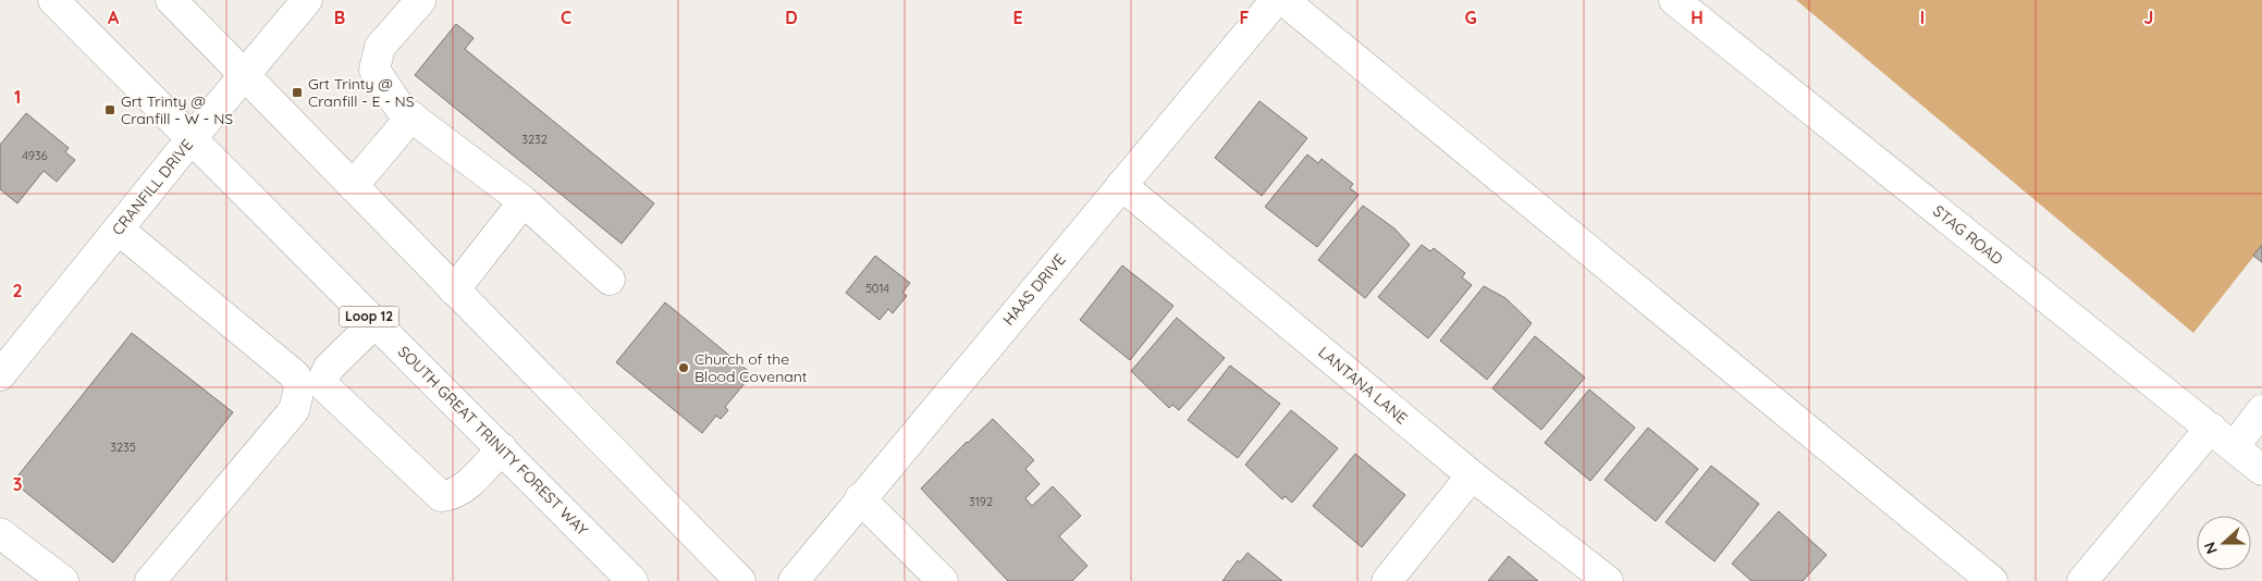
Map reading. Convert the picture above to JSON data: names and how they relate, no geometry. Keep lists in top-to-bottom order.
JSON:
{
  "streets": {
    "street": [
      "CRANFILL DRIVE",
      "STAG ROAD",
      "HAAS DRIVE",
      "Loop 12",
      "LANTANA LANE",
      "SOUTH GREAT TRINITY FOREST WAY"
    ]
  },
  "crossings": [
    ["CRANFILL DRIVE", "SOUTH GREAT TRINITY FOREST WAY"],
    ["HAAS DRIVE", "LANTANA LANE"]
  ],
  "places": {
    "transit": ["Grt Trinty @ Cranfill - E - NS", "Grt Trinty @ Cranfill - W - NS"],
    "other": ["Church of the Blood Covenant"]
  },
  "house_numbers": [
    "3232",
    "4936",
    "5014",
    "3235",
    "3192"
  ],
  "north": "left",
  "grid": {
    "columns": [
      "A",
      "B",
      "C",
      "D",
      "E",
      "F",
      "G",
      "H",
      "I",
      "J"
    ],
    "rows": ["1", "2", "3"]
  }
}
